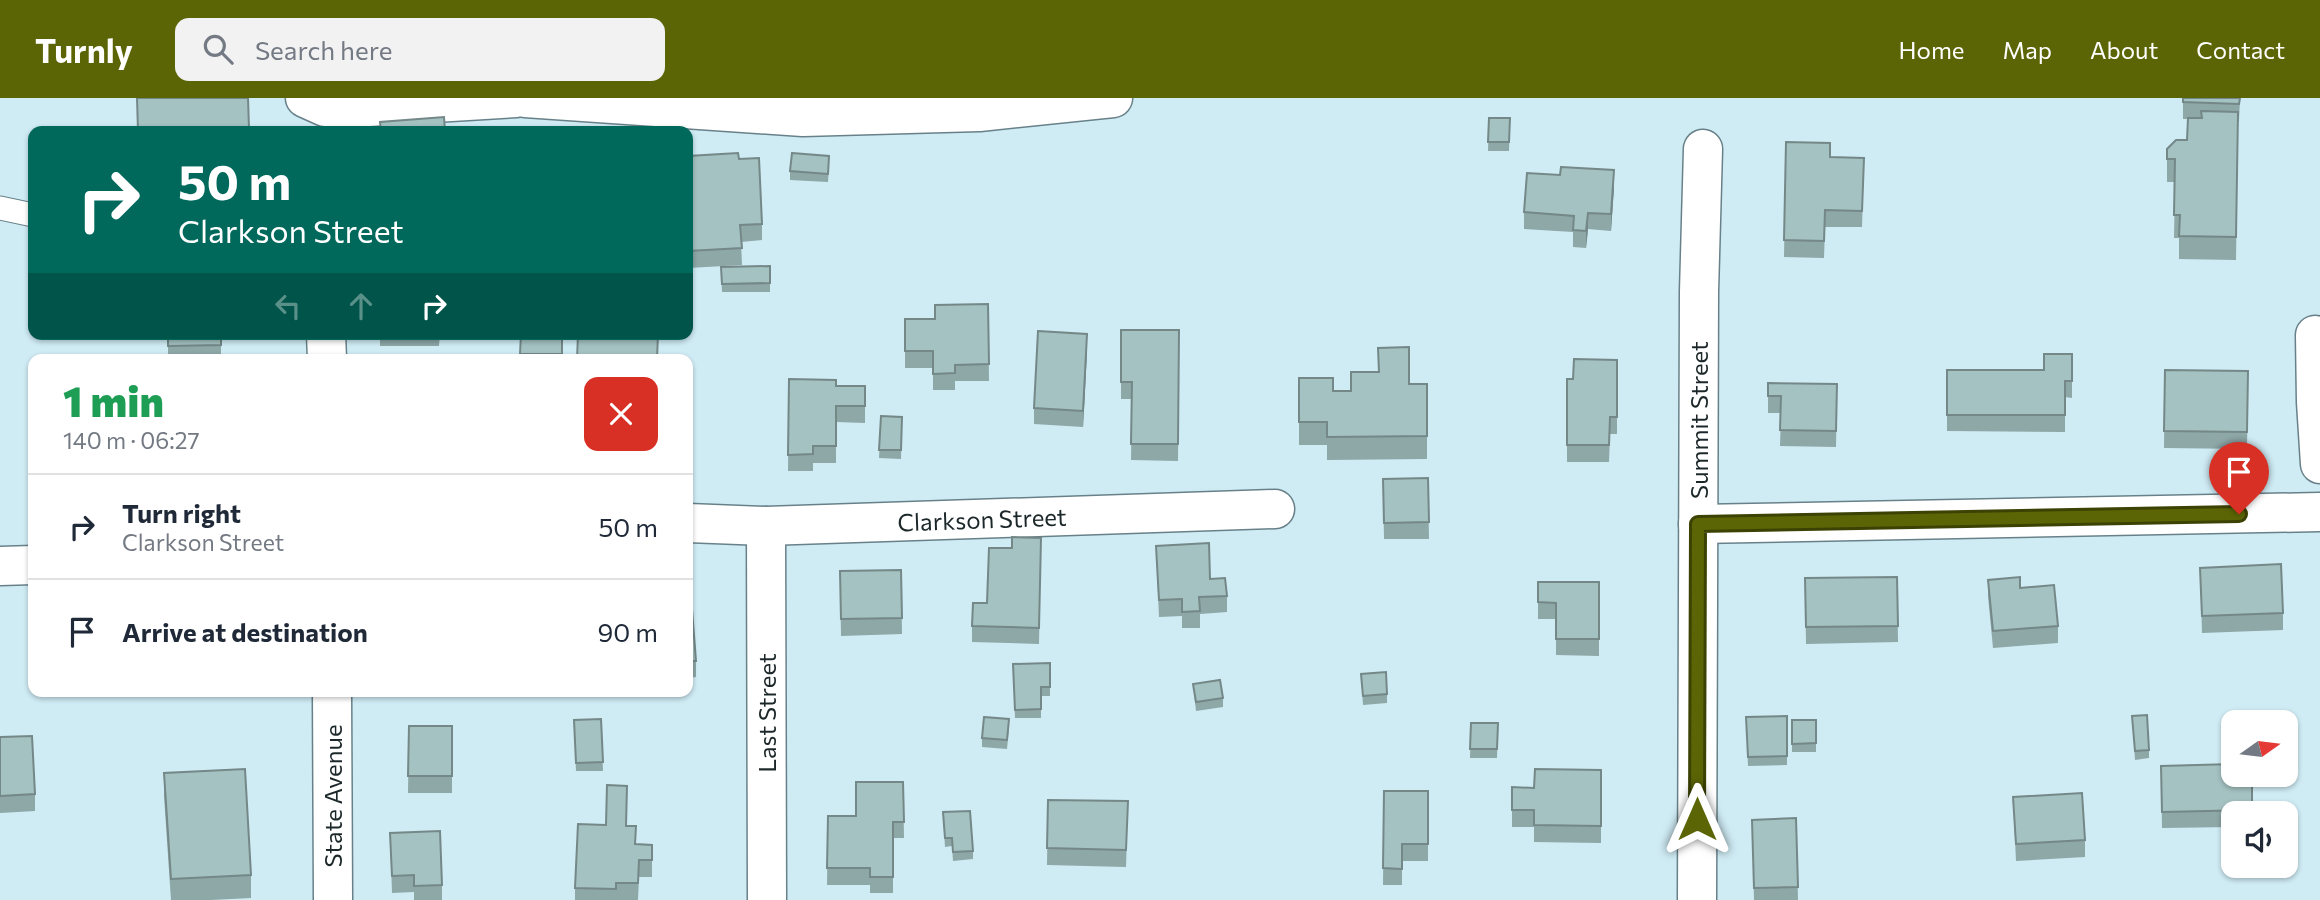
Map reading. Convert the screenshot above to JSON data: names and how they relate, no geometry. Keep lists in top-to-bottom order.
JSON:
{
  "streets": {
    "street": [
      "Summit Street",
      "Clarkson Street",
      "Last Street",
      "State Avenue"
    ]
  },
  "crossings": [
    ["Clarkson Street", "Last Street"]
  ],
  "north": "right",
  "page": {
    "header": "Turnly",
    "search": "Search here",
    "nav": [
      "Home",
      "Map",
      "About",
      "Contact"
    ],
    "turn": ["50 m", "Clarkson Street"],
    "heading": ["1 min", "140 m · 06:27"],
    "list": [
      {
        "name": "Turn right",
        "note": "Clarkson Street",
        "value": "50 m"
      },
      {
        "name": "Arrive at destination",
        "value": "90 m"
      }
    ]
  }
}
